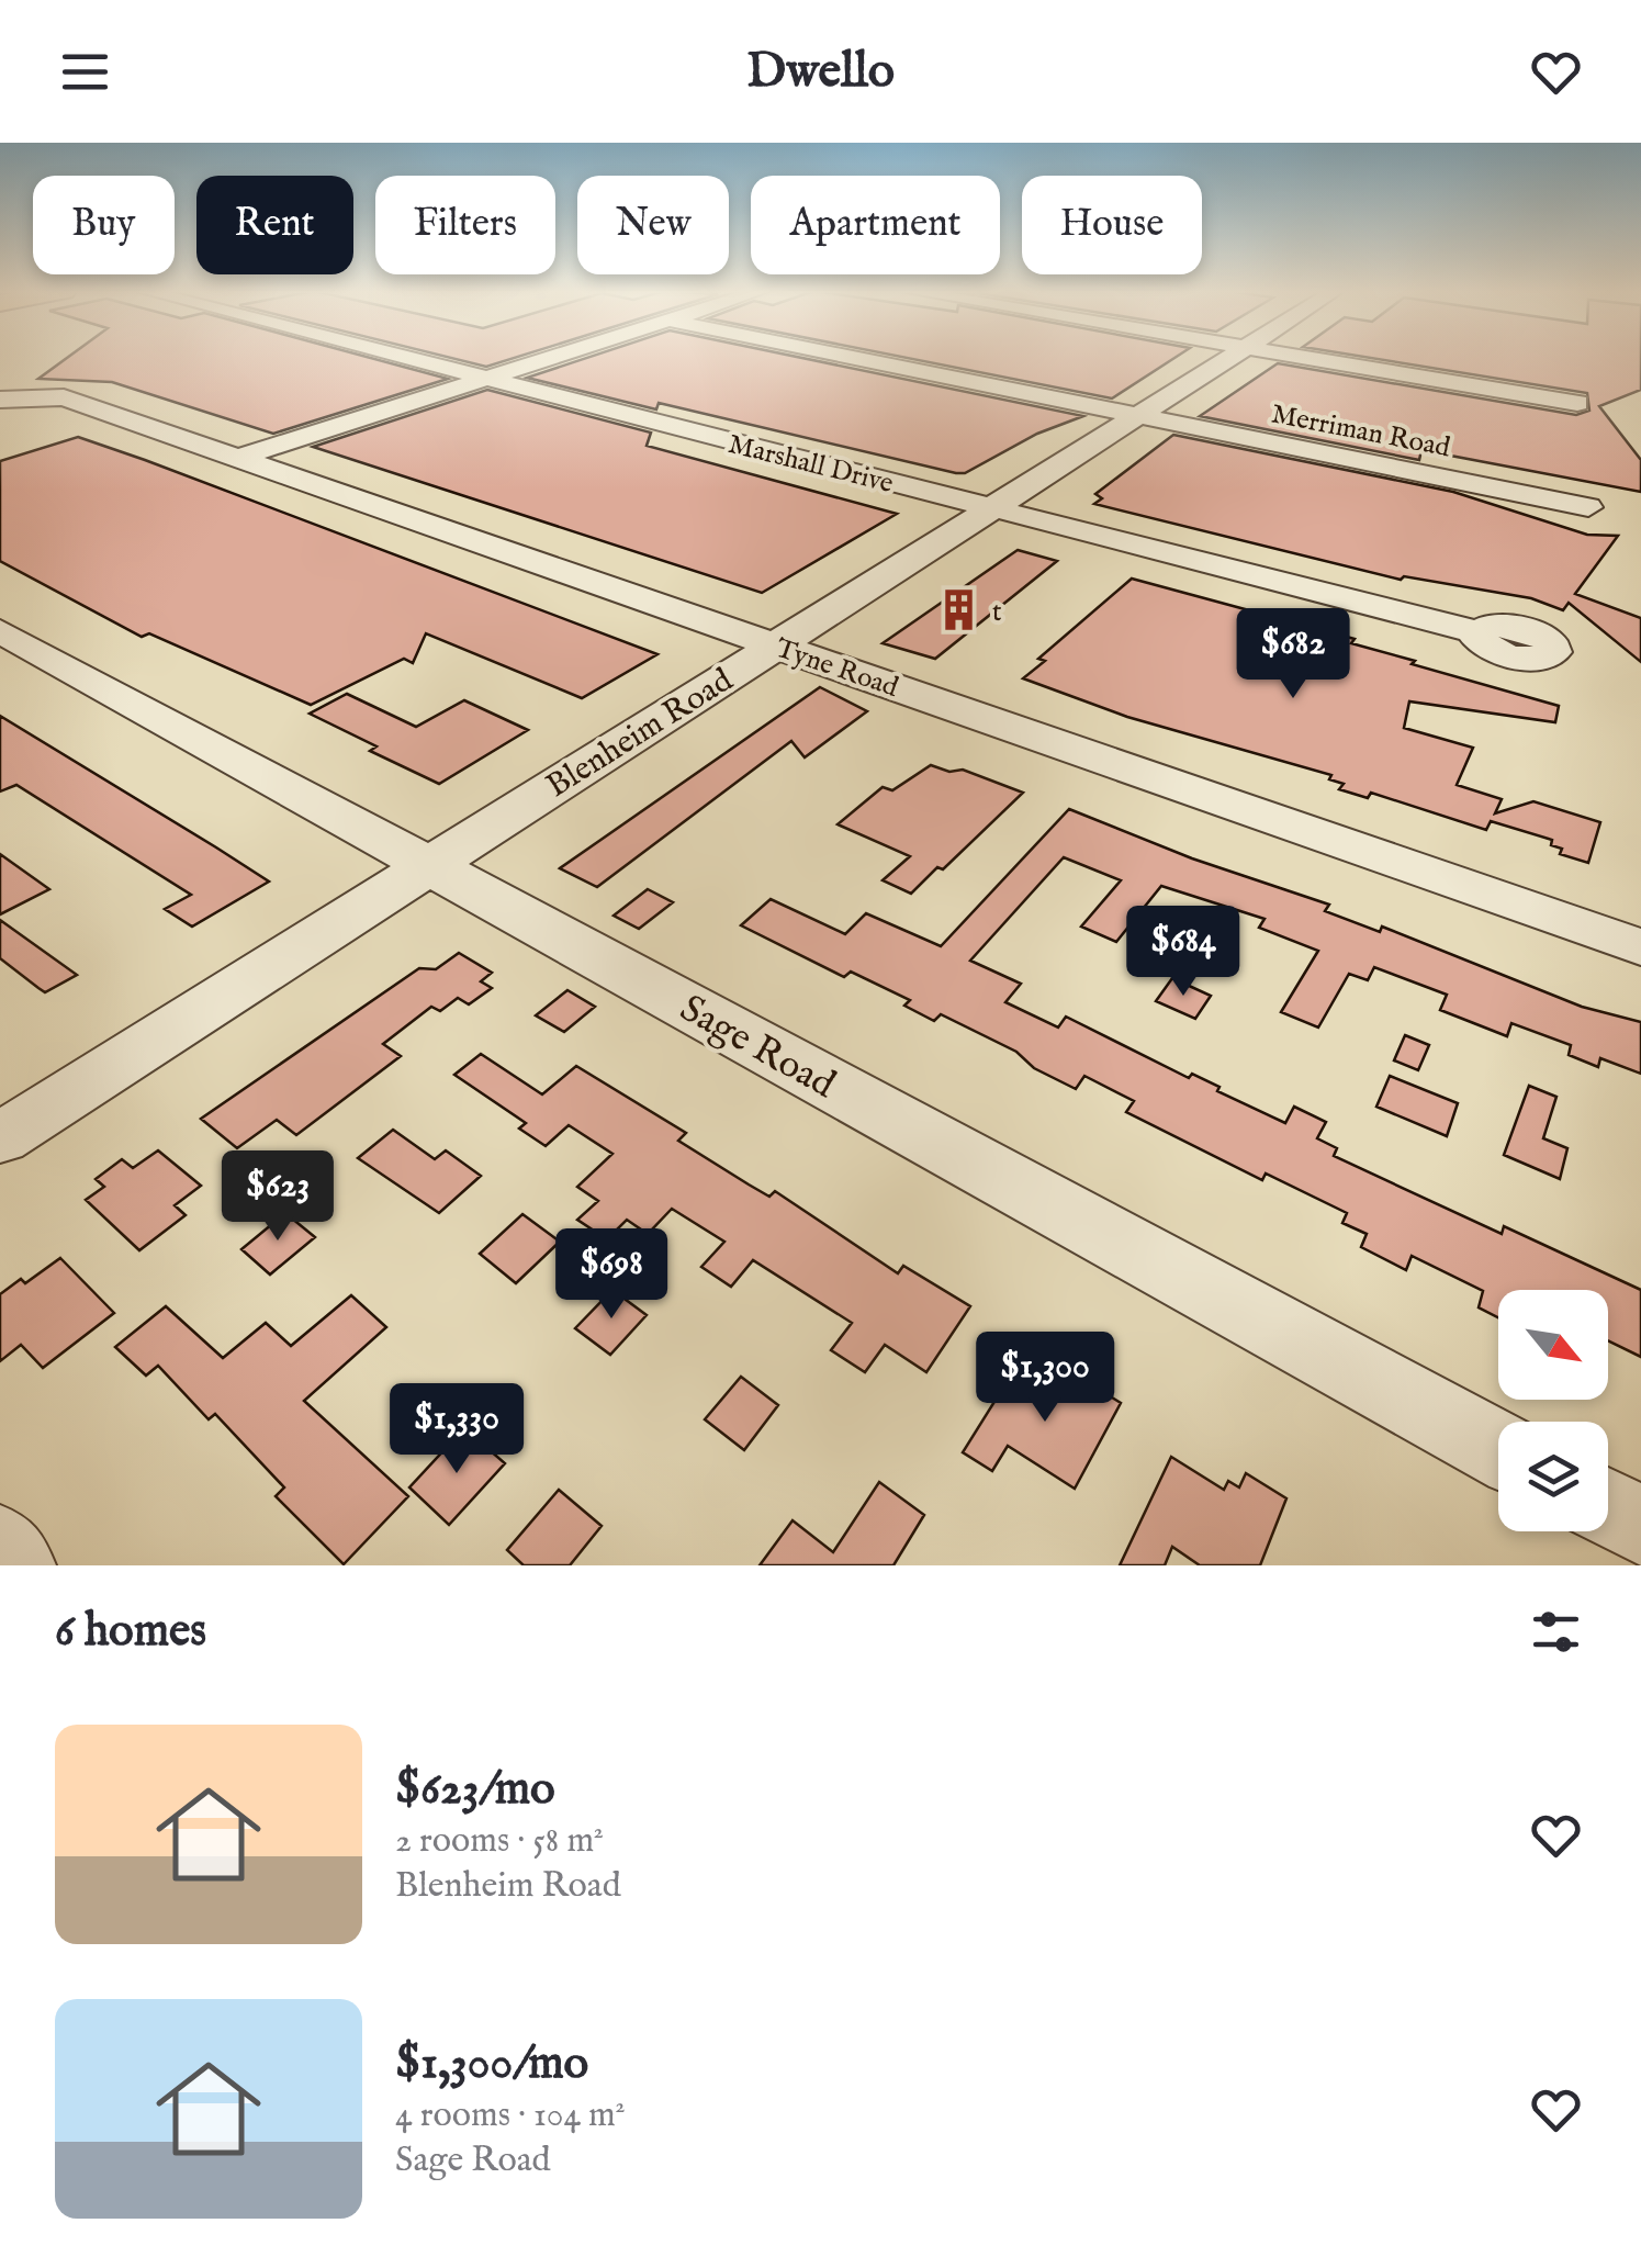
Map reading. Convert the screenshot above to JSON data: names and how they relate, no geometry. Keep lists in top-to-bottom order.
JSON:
{
  "streets": {
    "street": [
      "Merriman Road",
      "Marshall Drive",
      "Tyne Road",
      "Blenheim Road",
      "Sage Road"
    ]
  },
  "crossings": [
    ["Merriman Road", "Blenheim Road"],
    ["Marshall Drive", "Blenheim Road"],
    ["Tyne Road", "Blenheim Road"],
    ["Blenheim Road", "Sage Road"]
  ],
  "places": {
    "building": ["t"]
  },
  "north": "bottom right",
  "page": {
    "header": "Dwello",
    "chip": [
      "Buy",
      "Rent",
      "Filters",
      "New",
      "Apartment",
      "House"
    ],
    "price": [
      "$682",
      "$684",
      "$623",
      "$698",
      "$1,300",
      "$1,330"
    ],
    "heading": "6 homes",
    "list": [
      {
        "name": "$623/mo",
        "note": "2 rooms · 58 m² · Blenheim Road"
      },
      {
        "name": "$1,300/mo",
        "note": "4 rooms · 104 m² · Sage Road"
      }
    ]
  }
}
